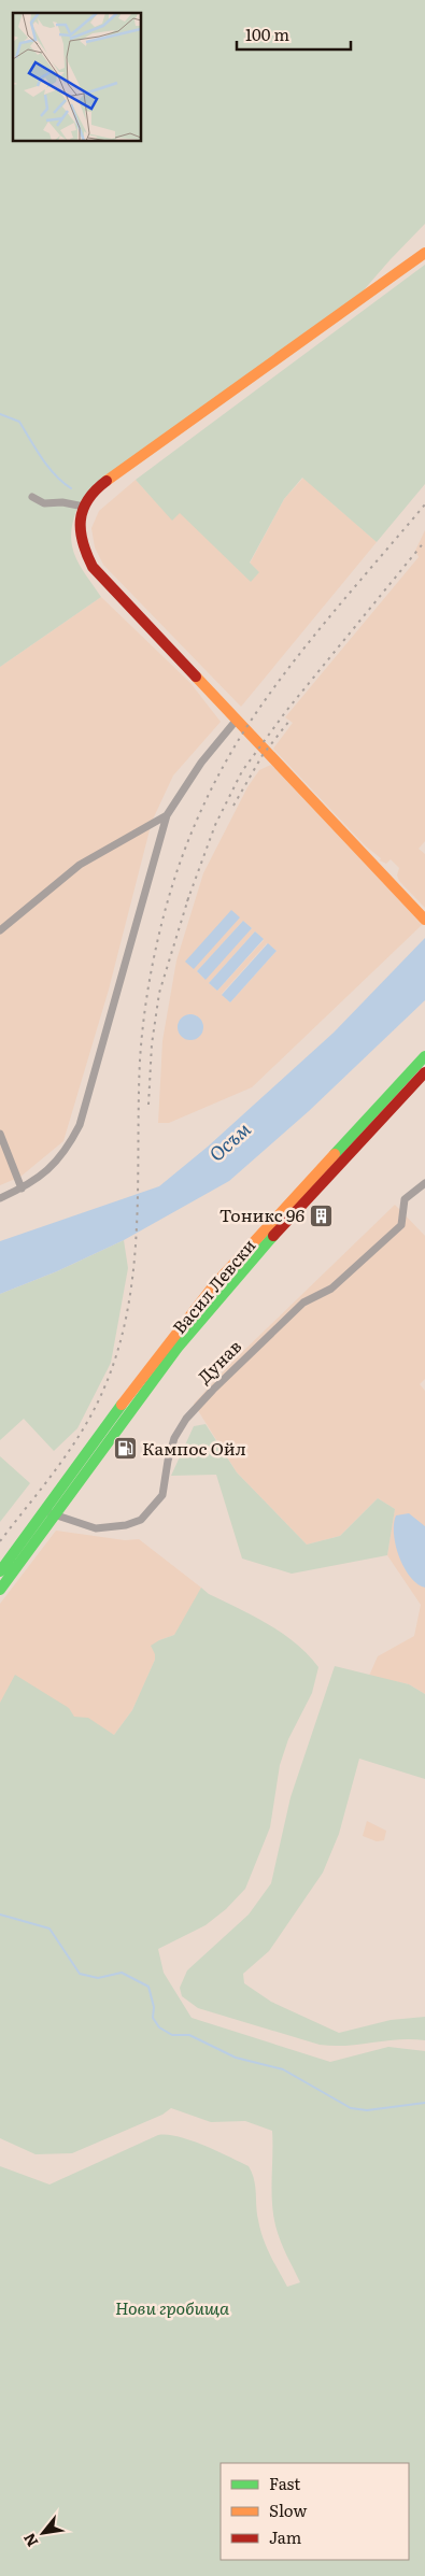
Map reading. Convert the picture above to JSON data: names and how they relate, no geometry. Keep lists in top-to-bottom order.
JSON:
{
  "streets": {
    "main road": ["Васил Левски"],
    "street": ["Дунав"]
  },
  "crossings": [
    ["Васил Левски", "Дунав"]
  ],
  "water": ["Осъм"],
  "parks": ["Нови гробища"],
  "places": {
    "building": ["Тоникс 96"],
    "fuel station": ["Кампос Ойл"]
  },
  "legend": ["Fast", "Slow", "Jam"],
  "scale_bar": "100 m",
  "north": "bottom left"
}
